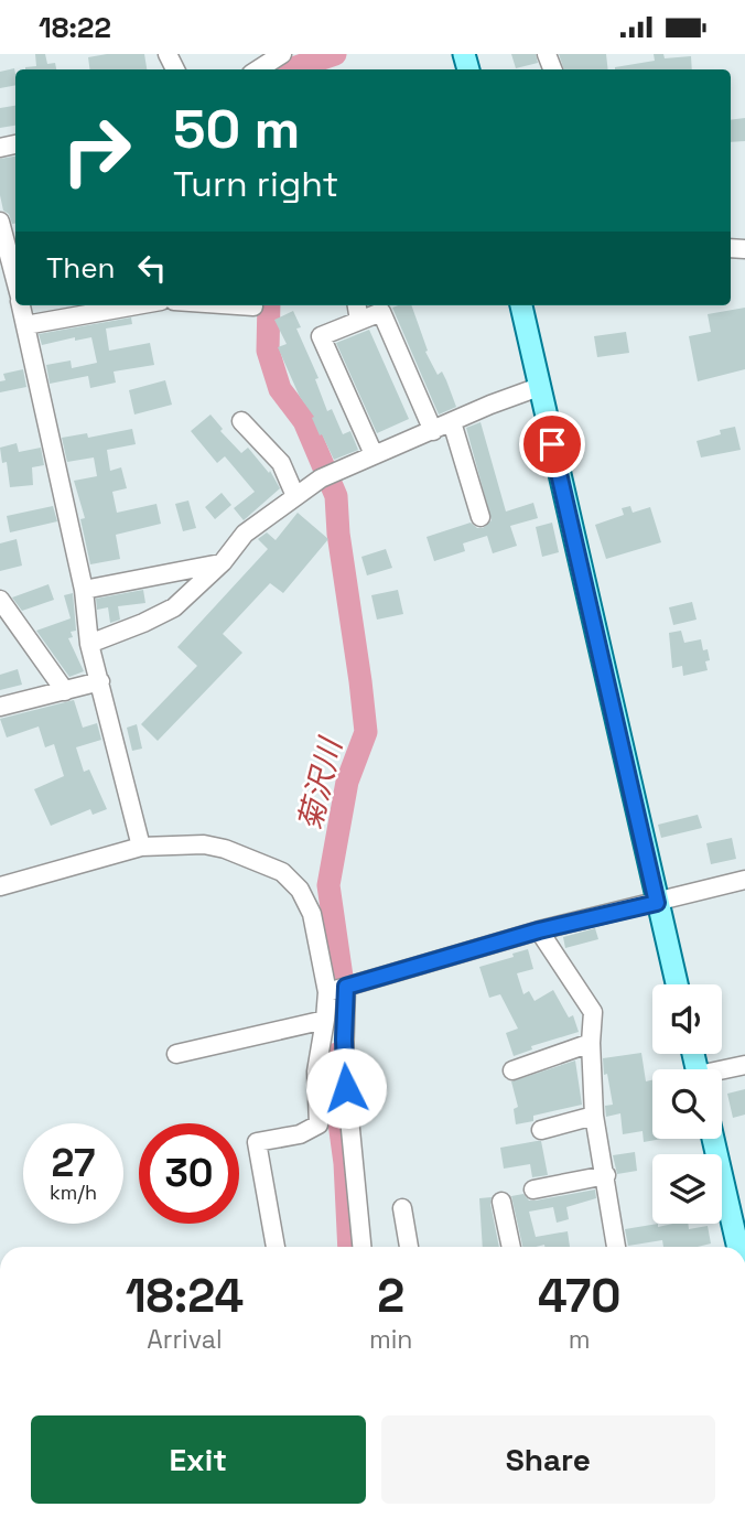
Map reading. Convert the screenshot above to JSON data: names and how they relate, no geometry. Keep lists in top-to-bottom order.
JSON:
{
  "water": ["菊沢川"],
  "page": {
    "status": "18:22",
    "turn": ["50 m", "Turn right"],
    "then": "Then",
    "speed": "27 km/h",
    "limit": "30",
    "eta": [
      "18:24",
      "Arrival",
      "2",
      "min",
      "470",
      "m"
    ],
    "buttons": ["Exit", "Share"]
  }
}
